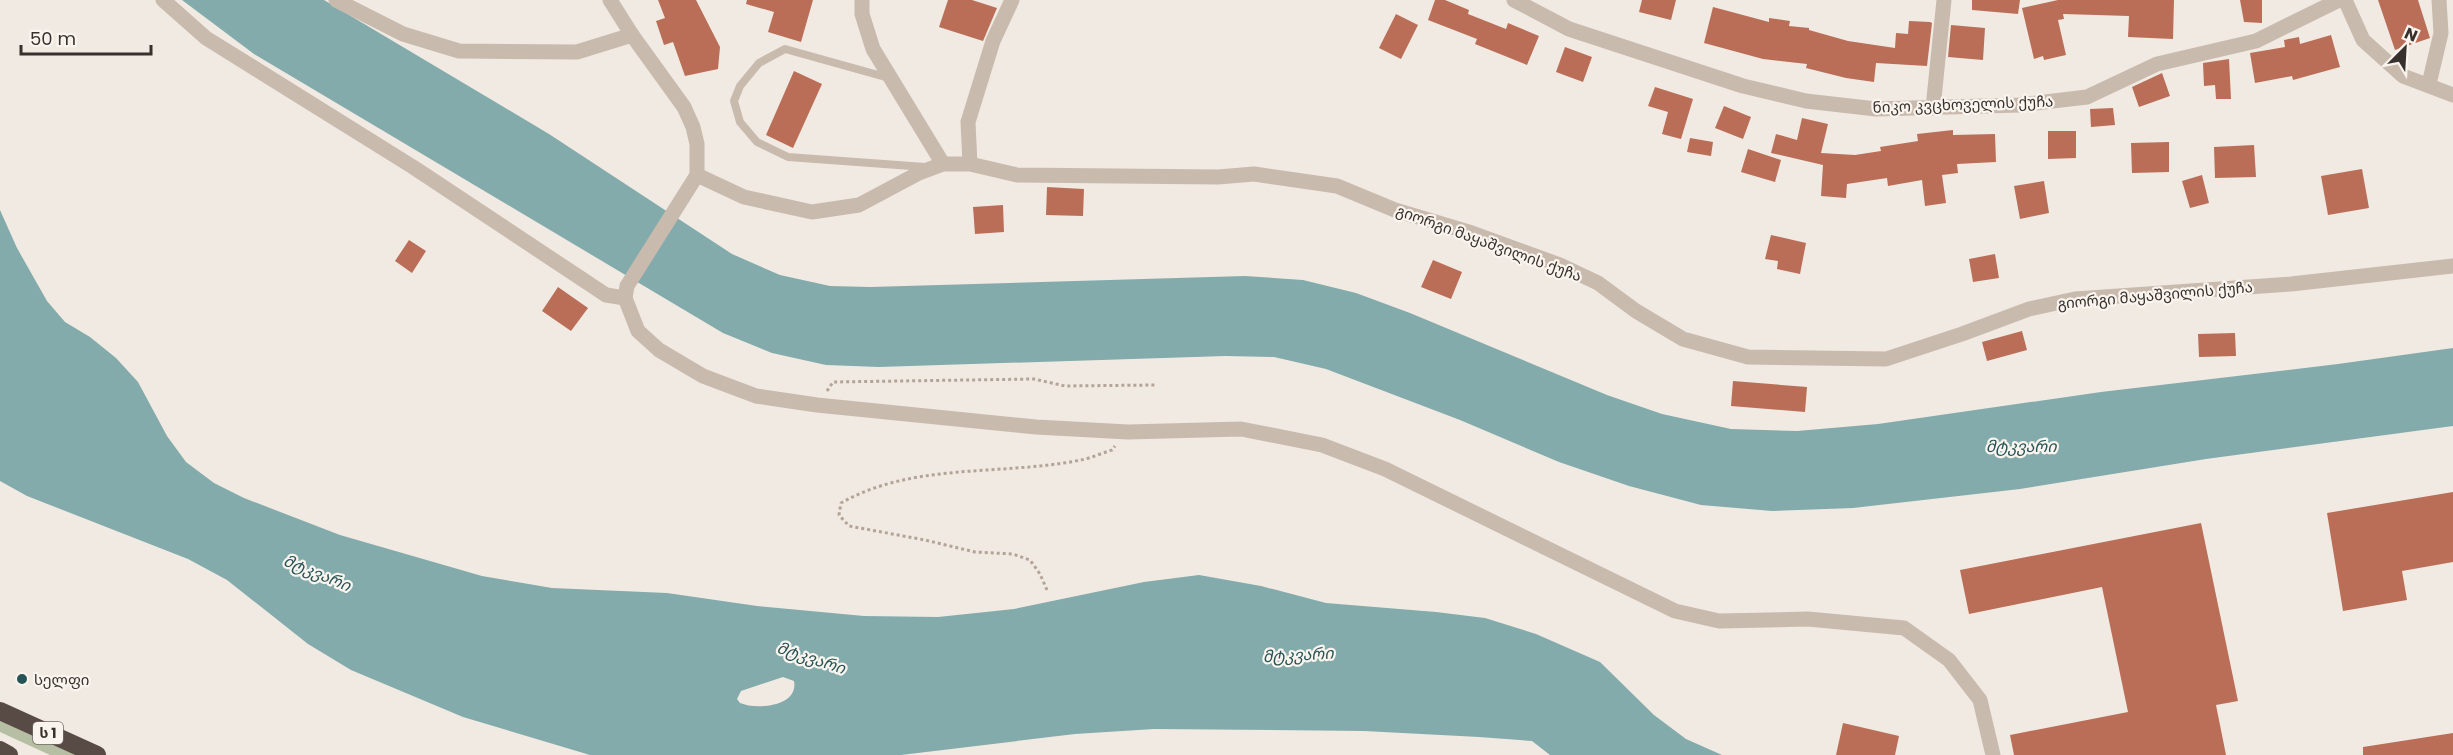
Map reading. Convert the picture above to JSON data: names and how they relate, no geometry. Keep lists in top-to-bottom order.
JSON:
{
  "streets": {
    "highway": ["ს 1"],
    "street": ["ნიკო კვცხოველის ქუჩა", "გიორგი მაყაშვილის ქუჩა"]
  },
  "water": ["მტკვარი"],
  "places": ["სელფი"],
  "scale_bar": "50 m",
  "north": "top right"
}
